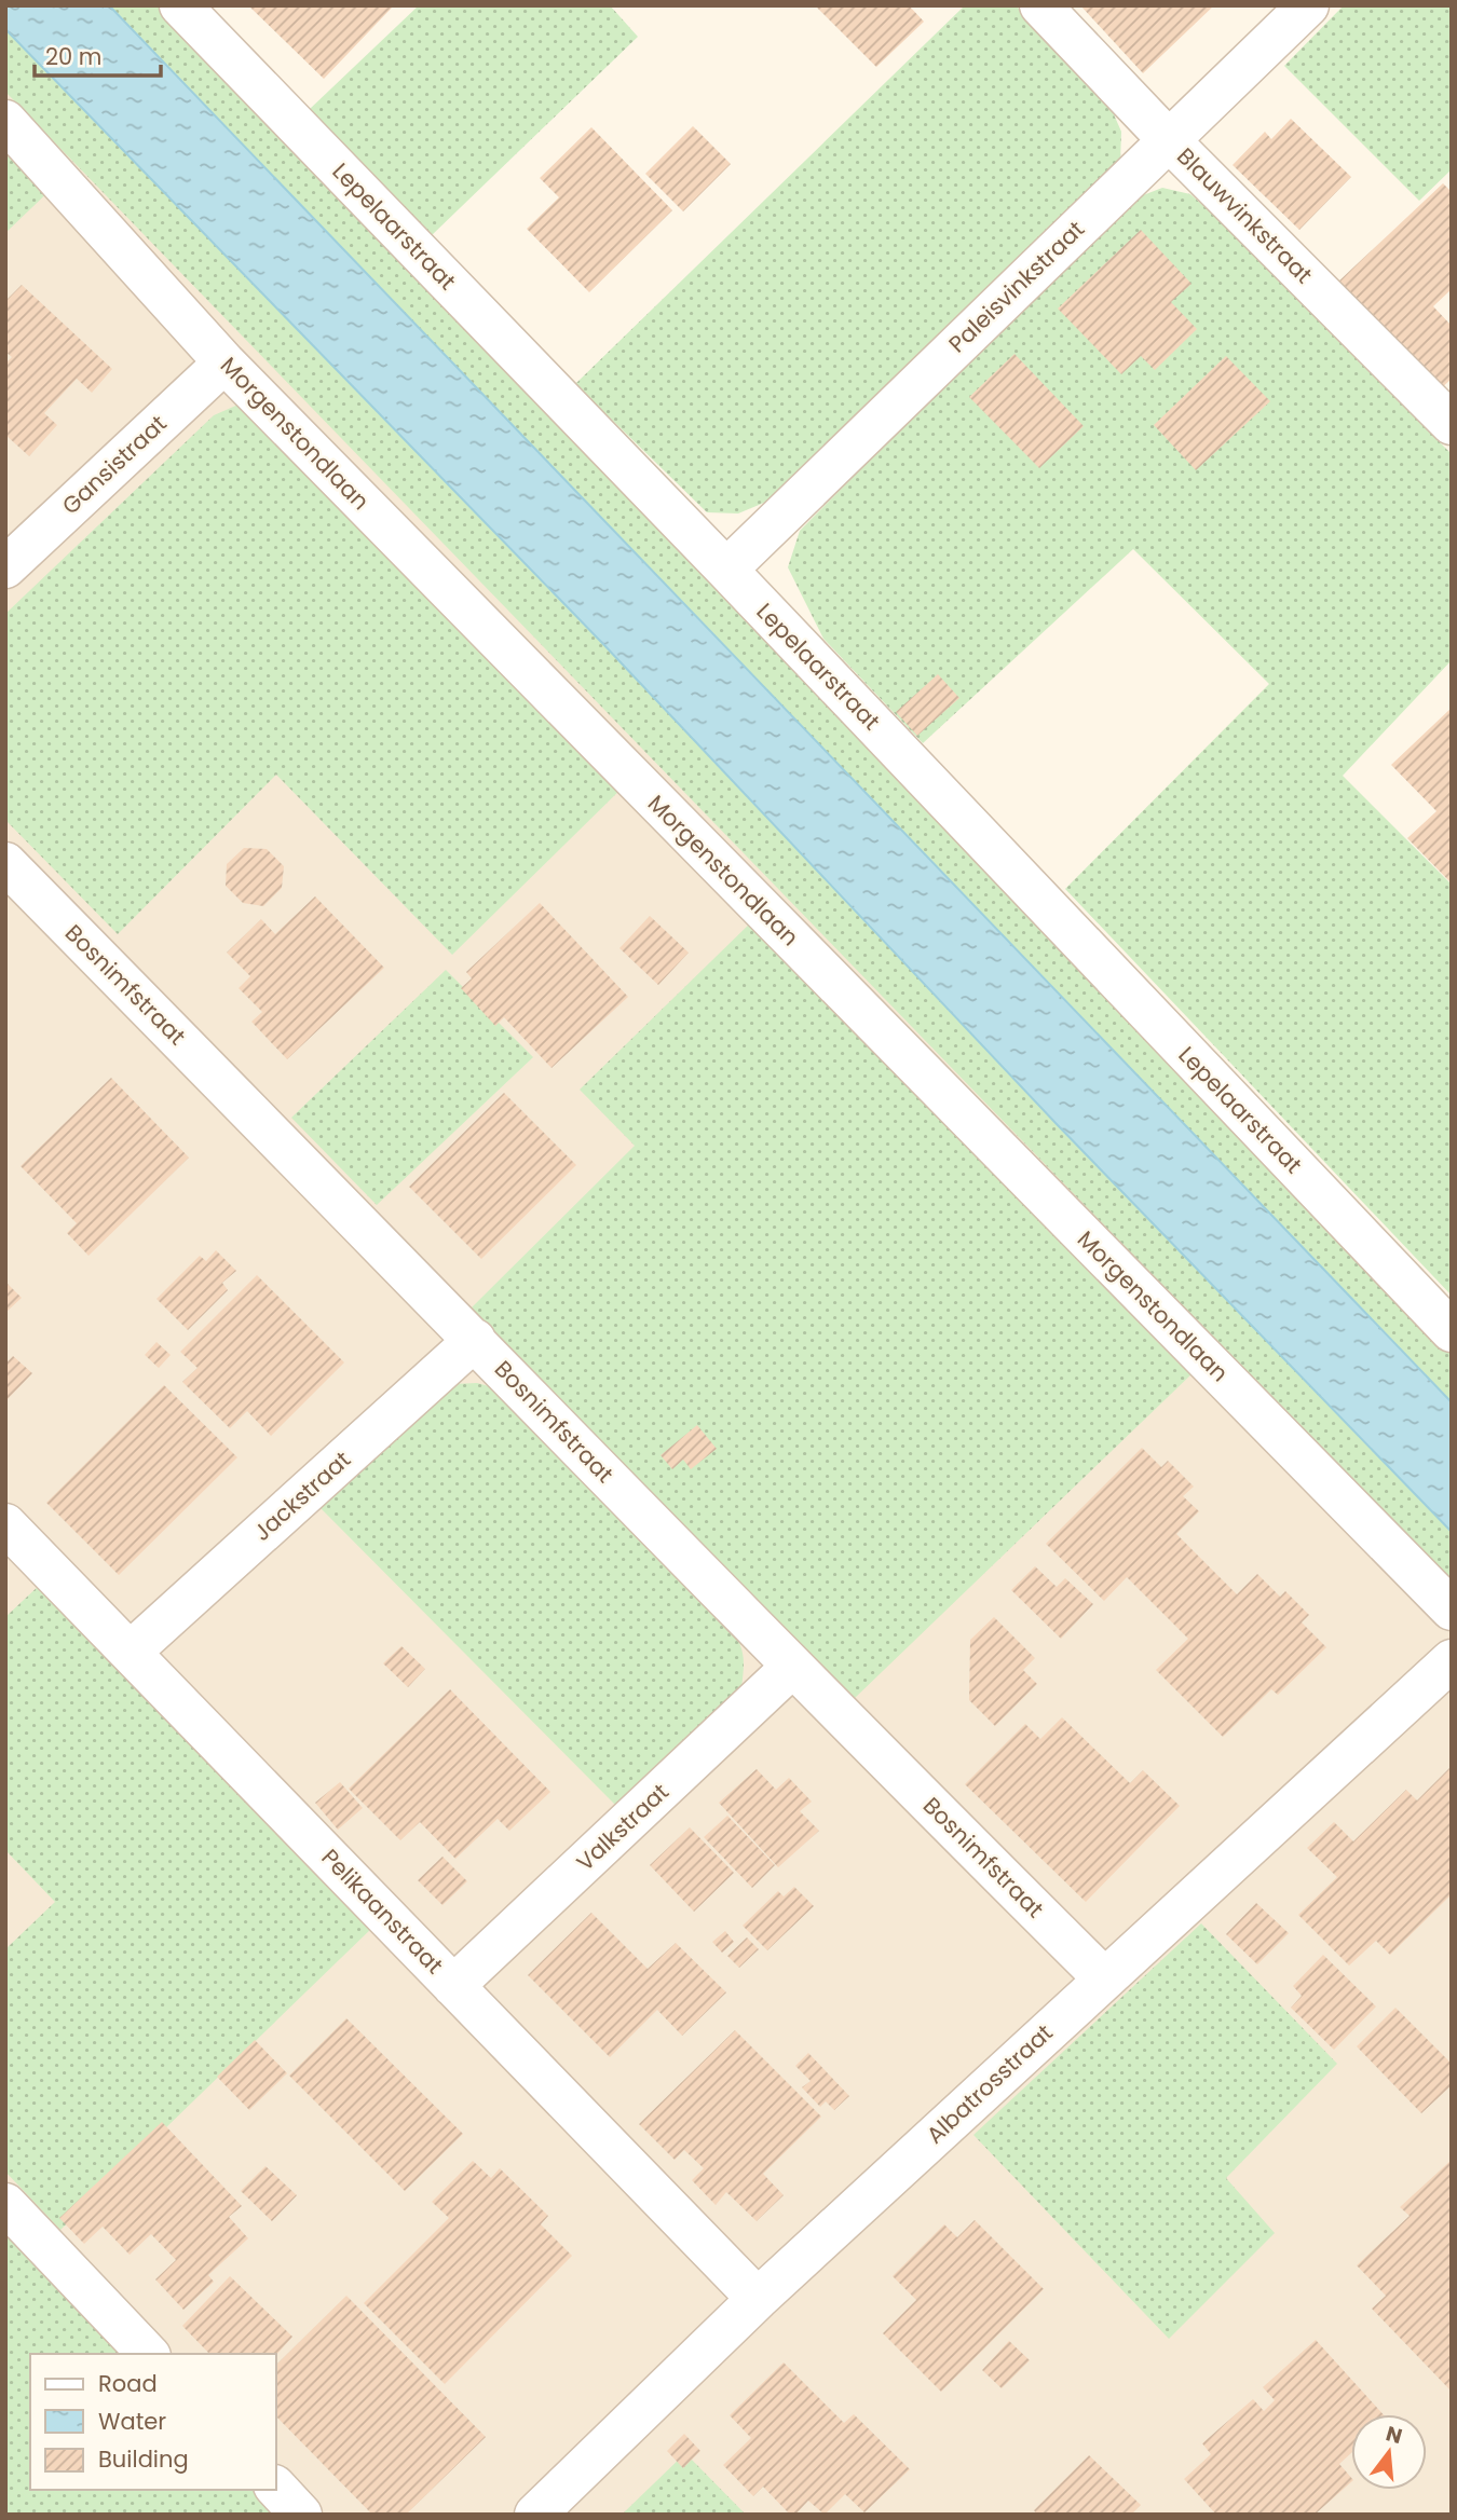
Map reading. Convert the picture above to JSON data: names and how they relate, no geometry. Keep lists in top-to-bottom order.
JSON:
{
  "streets": {
    "street": [
      "Blauwvinkstraat",
      "Lepelaarstraat",
      "Paleisvinkstraat",
      "Morgenstondlaan",
      "Gansistraat",
      "Bosnimfstraat",
      "Jackstraat",
      "Valkstraat",
      "Pelikaanstraat",
      "Albatrosstraat"
    ]
  },
  "crossings": [
    ["Blauwvinkstraat", "Paleisvinkstraat"],
    ["Lepelaarstraat", "Paleisvinkstraat"],
    ["Morgenstondlaan", "Gansistraat"],
    ["Bosnimfstraat", "Jackstraat"],
    ["Bosnimfstraat", "Valkstraat"],
    ["Bosnimfstraat", "Albatrosstraat"],
    ["Jackstraat", "Pelikaanstraat"],
    ["Valkstraat", "Pelikaanstraat"],
    ["Pelikaanstraat", "Albatrosstraat"]
  ],
  "legend": ["Road", "Water", "Building"],
  "scale_bar": "20 m",
  "north": "top"
}
